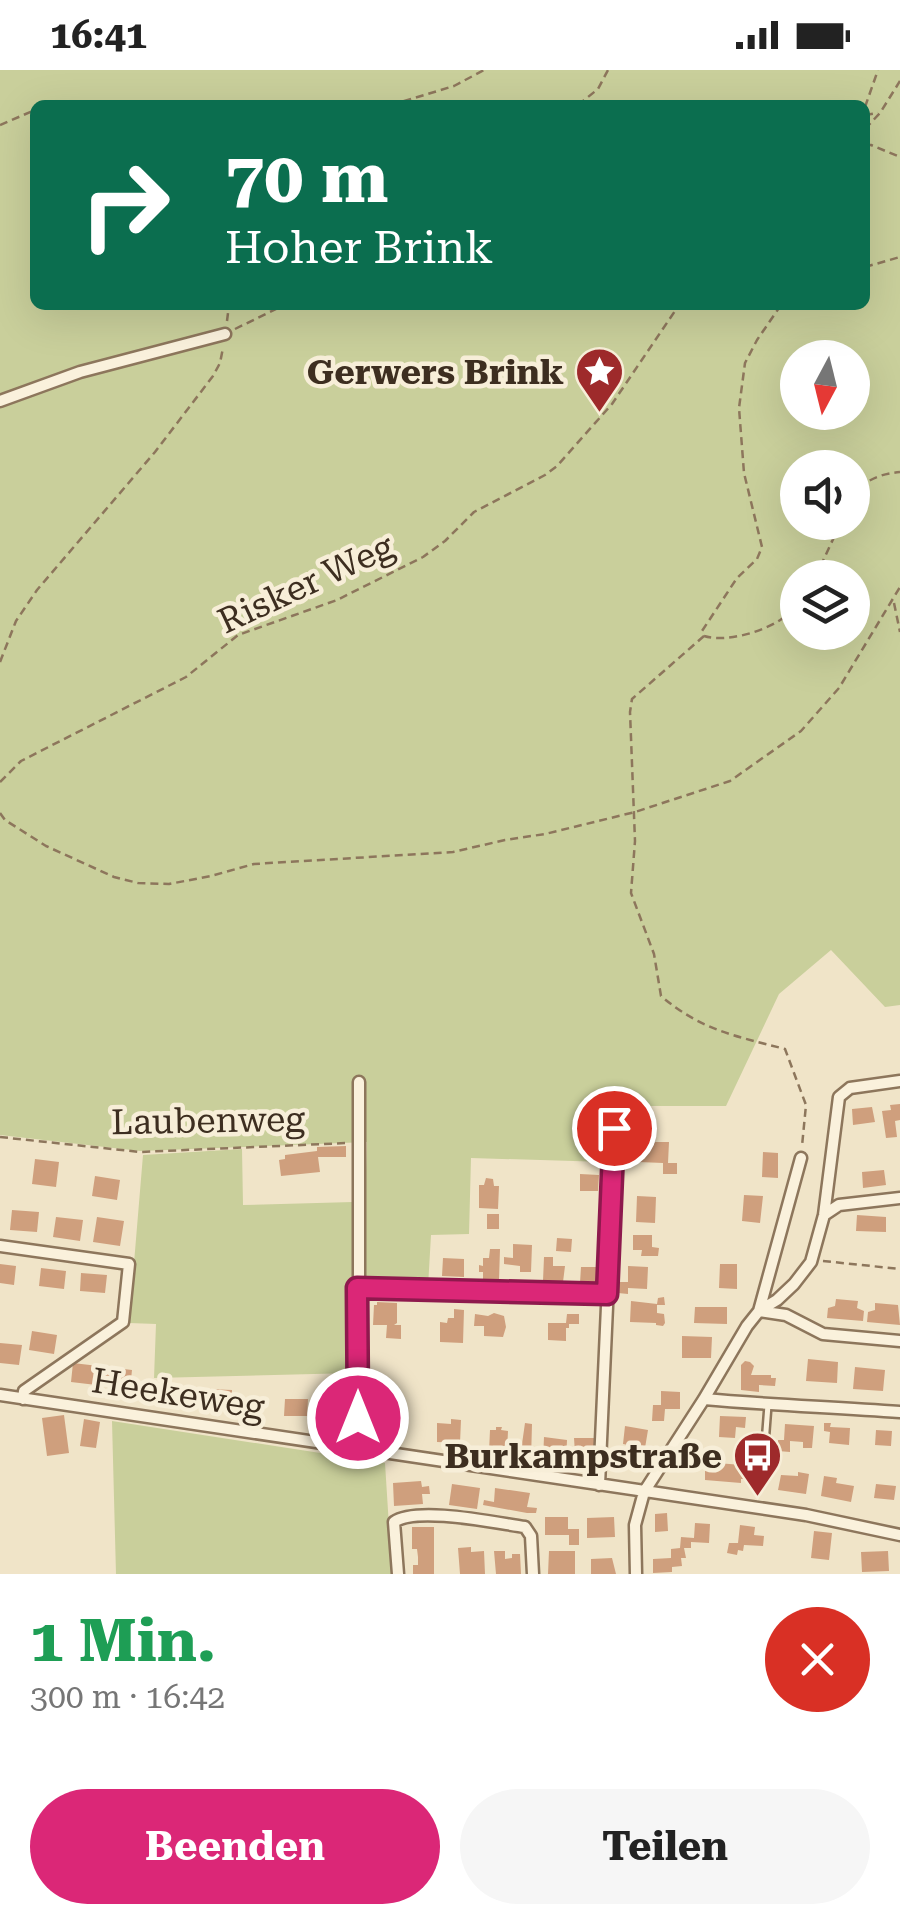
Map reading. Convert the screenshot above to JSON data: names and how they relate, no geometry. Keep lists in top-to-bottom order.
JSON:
{
  "streets": {
    "street": ["Heekeweg"],
    "path": ["Risker Weg", "Laubenweg"]
  },
  "places": {
    "place": ["Gerwers Brink"],
    "bus stop": ["Burkampstraße"]
  },
  "north": "bottom",
  "page": {
    "status": "16:41",
    "turn": ["70 m", "Hoher Brink"],
    "heading": ["1 Min.", "300 m · 16:42"],
    "buttons": ["Beenden", "Teilen"]
  }
}
